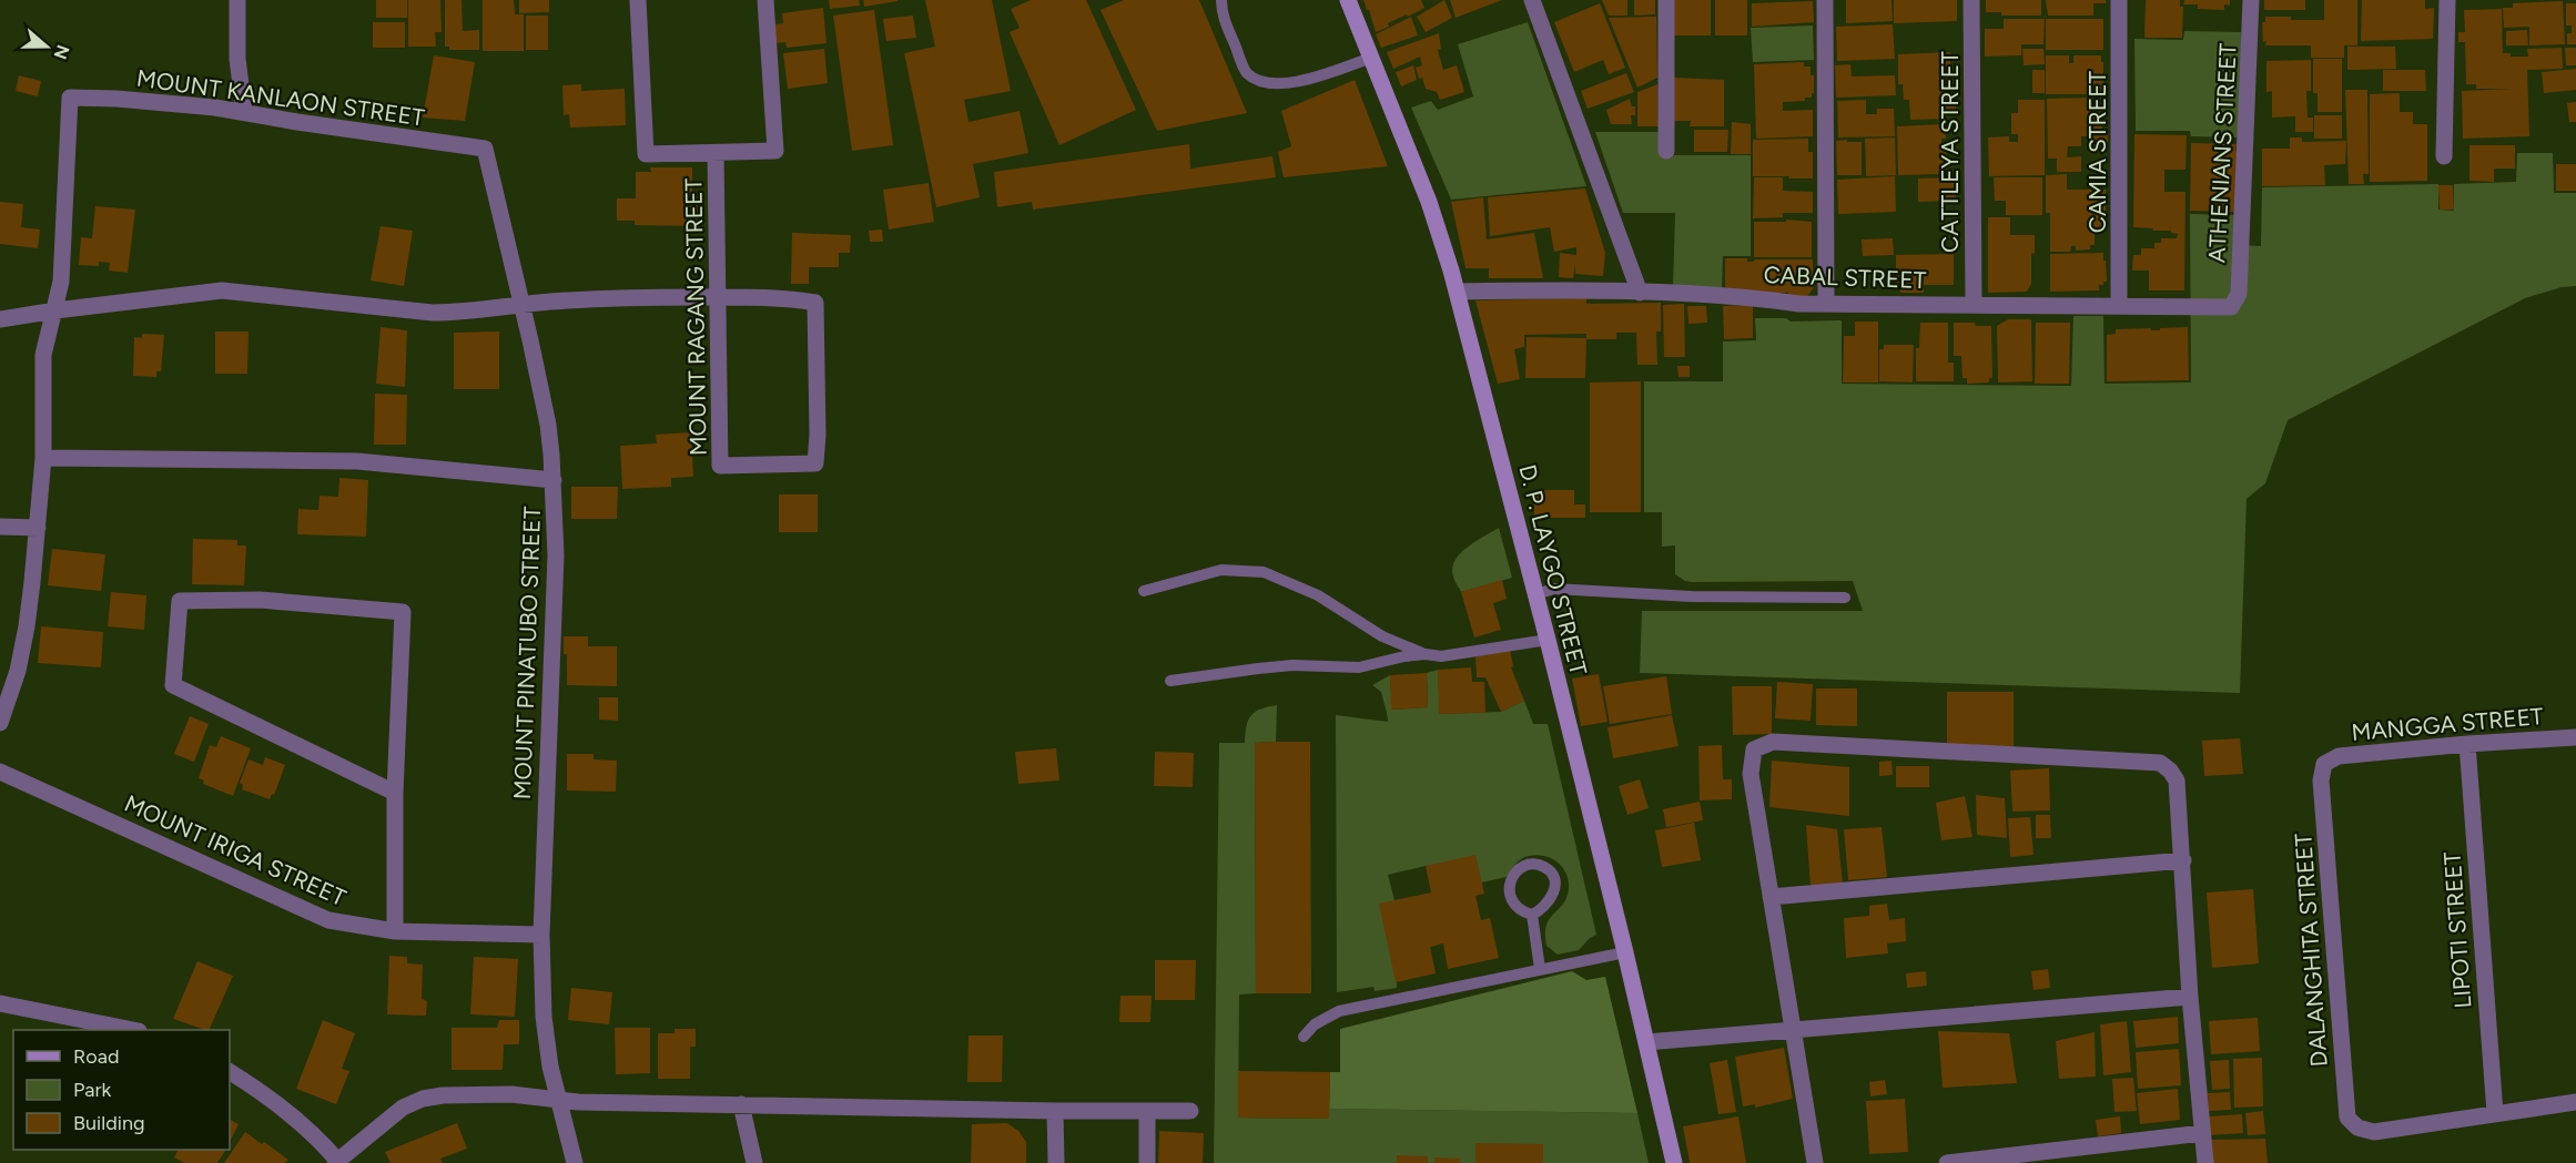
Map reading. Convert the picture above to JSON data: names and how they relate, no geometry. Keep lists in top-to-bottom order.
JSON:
{
  "streets": {
    "main road": ["D. P. LAYGO STREET"],
    "street": [
      "MOUNT KANLAON STREET",
      "CATTLEYA STREET",
      "CAMIA STREET",
      "ATHENIANS STREET",
      "CABAL STREET",
      "MOUNT RAGANG STREET",
      "MOUNT PINATUBO STREET",
      "MANGGA STREET",
      "MOUNT IRIGA STREET",
      "LIPOTI STREET",
      "DALANGHITA STREET"
    ]
  },
  "crossings": [
    ["MOUNT KANLAON STREET", "MOUNT PINATUBO STREET"],
    ["CATTLEYA STREET", "CABAL STREET"],
    ["CAMIA STREET", "CABAL STREET"],
    ["ATHENIANS STREET", "CABAL STREET"],
    ["CABAL STREET", "D. P. LAYGO STREET"],
    ["MOUNT PINATUBO STREET", "MOUNT IRIGA STREET"],
    ["MANGGA STREET", "LIPOTI STREET"],
    ["MANGGA STREET", "DALANGHITA STREET"],
    ["LIPOTI STREET", "DALANGHITA STREET"]
  ],
  "legend": ["Road", "Park", "Building"],
  "north": "right"
}
